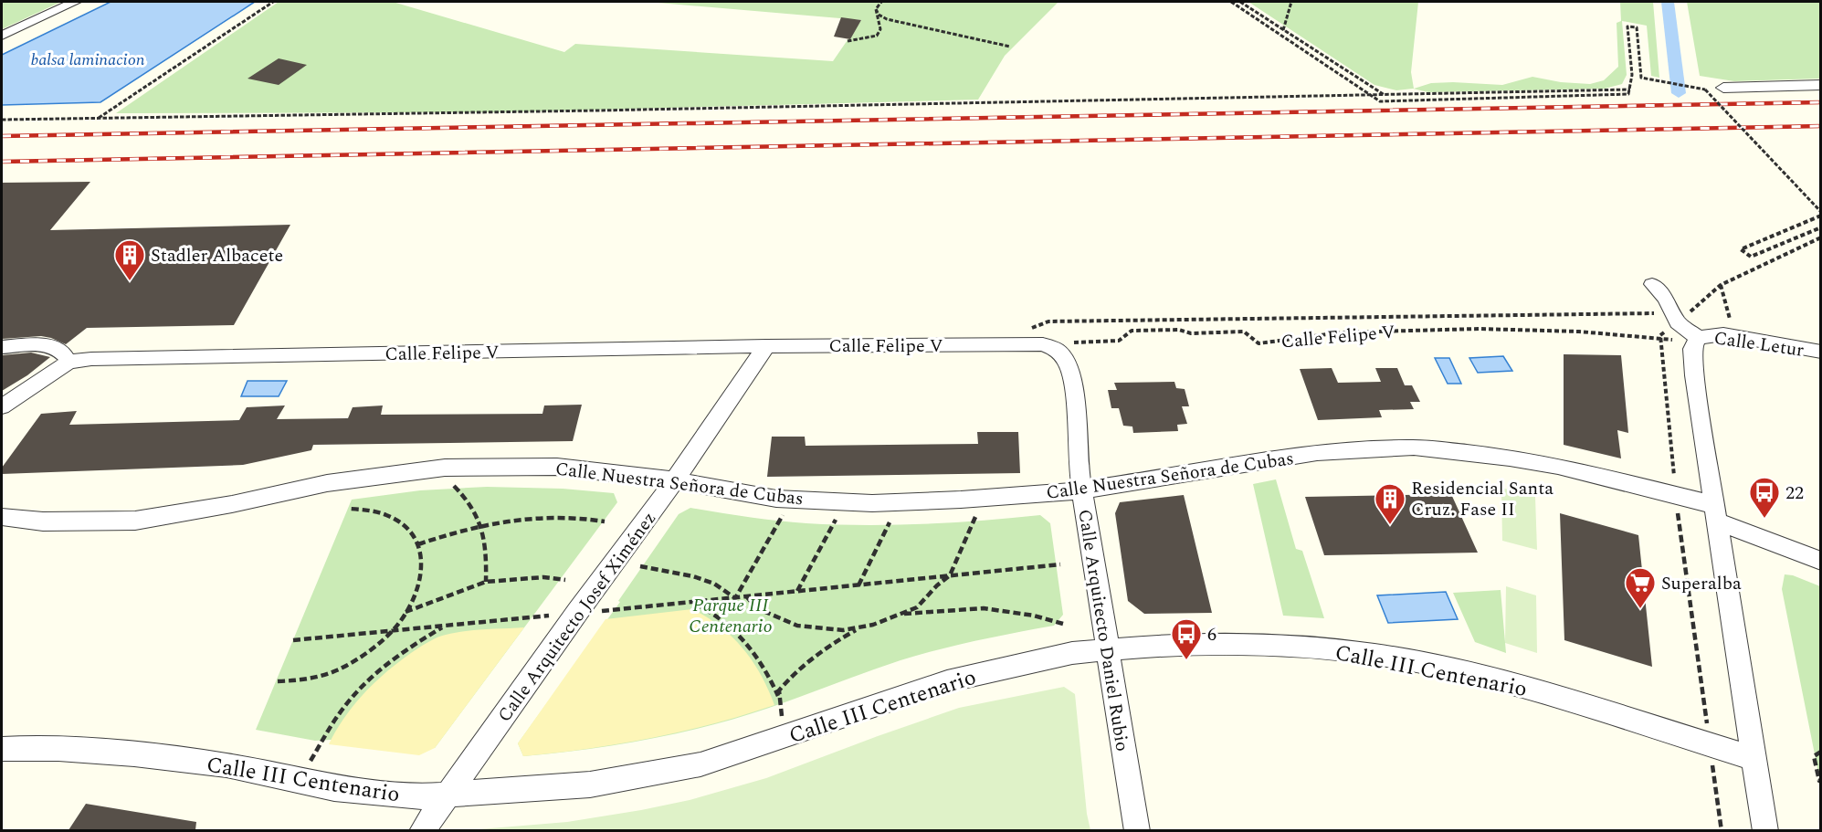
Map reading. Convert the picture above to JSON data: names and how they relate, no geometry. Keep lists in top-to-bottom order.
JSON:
{
  "streets": {
    "street": [
      "Calle Felipe V",
      "Calle Letur",
      "Calle Nuestra Señora de Cubas",
      "Calle Arquitecto Josef Ximénez",
      "Calle Arquitecto Daniel Rubio",
      "Calle III Centenario"
    ]
  },
  "crossings": [
    ["Calle Felipe V", "Calle Letur"],
    ["Calle Felipe V", "Calle Arquitecto Josef Ximénez"],
    ["Calle Felipe V", "Calle Arquitecto Daniel Rubio"],
    ["Calle Nuestra Señora de Cubas", "Calle Arquitecto Josef Ximénez"],
    ["Calle Nuestra Señora de Cubas", "Calle Arquitecto Daniel Rubio"],
    ["Calle Arquitecto Josef Ximénez", "Calle III Centenario"],
    ["Calle Arquitecto Daniel Rubio", "Calle III Centenario"]
  ],
  "water": ["balsa laminacion"],
  "parks": ["Parque III Centenario"],
  "places": {
    "building": ["Stadler Albacete", "Residencial Santa Cruz. Fase II"],
    "bus stop": ["22", "6"],
    "supermarket": ["Superalba"]
  }
}
